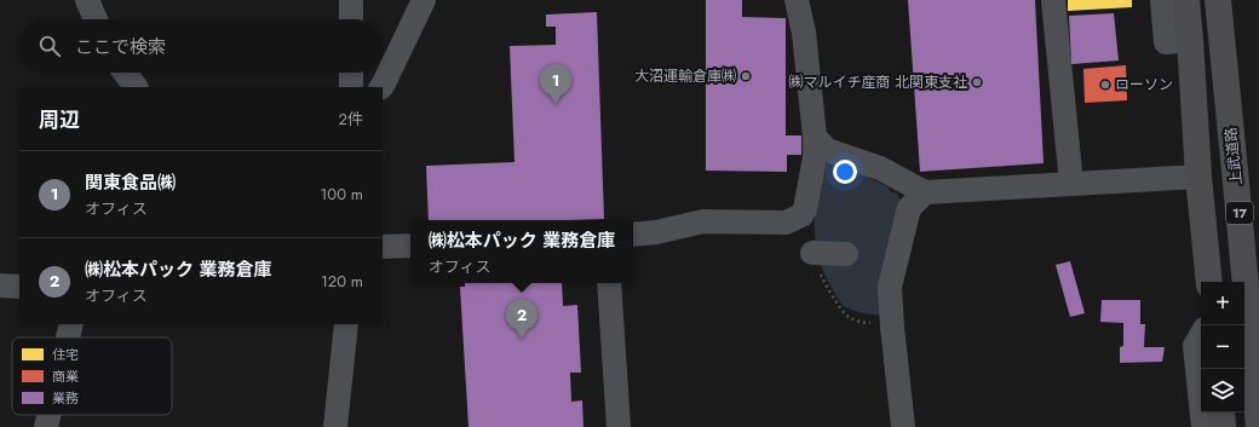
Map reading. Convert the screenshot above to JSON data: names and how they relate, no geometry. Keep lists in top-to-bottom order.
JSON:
{
  "streets": {
    "highway": ["上武道路", "17"]
  },
  "places": ["大沼運輸倉庫㈱", "㈱マルイチ産商 北関東支社", "ローソン"],
  "legend": ["住宅", "商業", "業務"],
  "page": {
    "search": "ここで検索",
    "pins": ["1", "2"],
    "heading": ["周辺", "2件"],
    "list": [
      {
        "mark": "1",
        "name": "関東食品㈱",
        "note": "オフィス",
        "value": "100 m"
      },
      {
        "mark": "2",
        "name": "㈱松本パック 業務倉庫",
        "note": "オフィス",
        "value": "120 m"
      }
    ],
    "popup": ["㈱松本パック 業務倉庫", "オフィス"],
    "map_buttons": ["+", "−"]
  }
}
